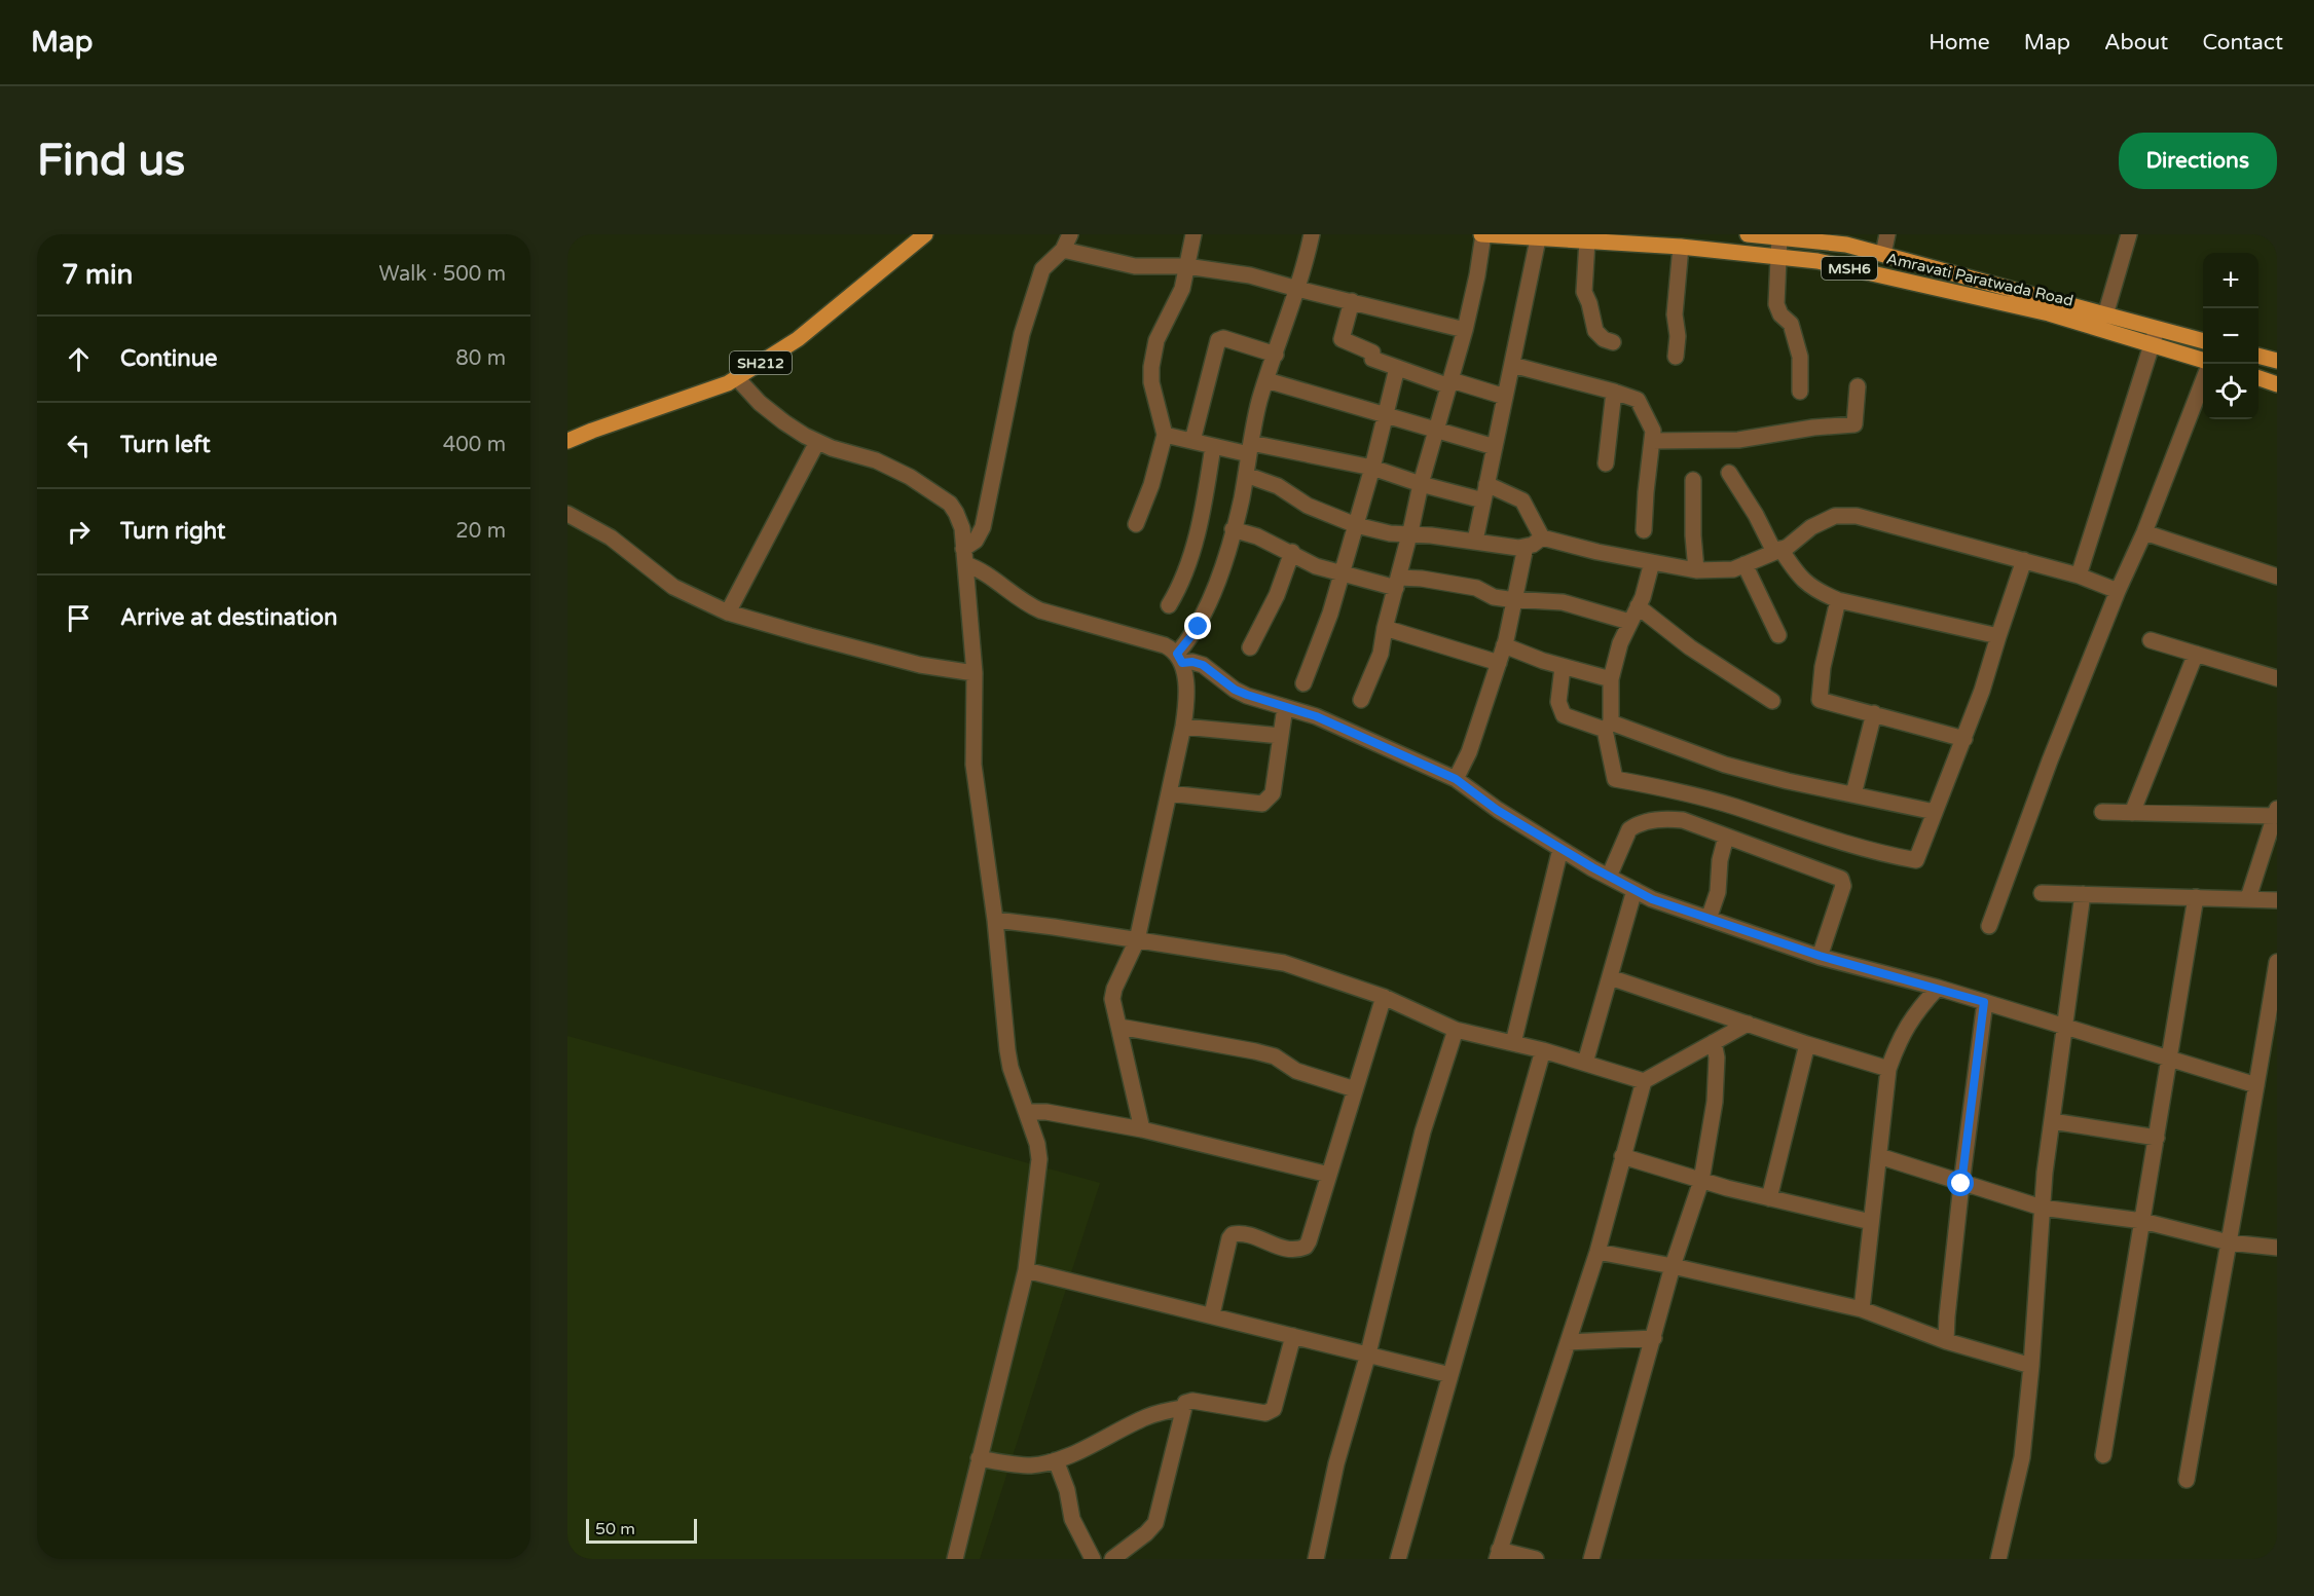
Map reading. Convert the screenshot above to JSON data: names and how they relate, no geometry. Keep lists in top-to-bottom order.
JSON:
{
  "streets": {
    "main road": ["MSH6", "Amravati Paratwada Road", "SH212"]
  },
  "scale_bar": "50 m",
  "page": {
    "header": "Map",
    "nav": [
      "Home",
      "Map",
      "About",
      "Contact"
    ],
    "buttons": "Directions",
    "title": "Find us",
    "heading": ["7 min", "Walk · 500 m"],
    "map_buttons": ["+", "−"],
    "list": [
      ["Continue", "80 m"],
      ["Turn left", "400 m"],
      ["Turn right", "20 m"],
      "Arrive at destination"
    ],
    "scale": "50 m"
  }
}
